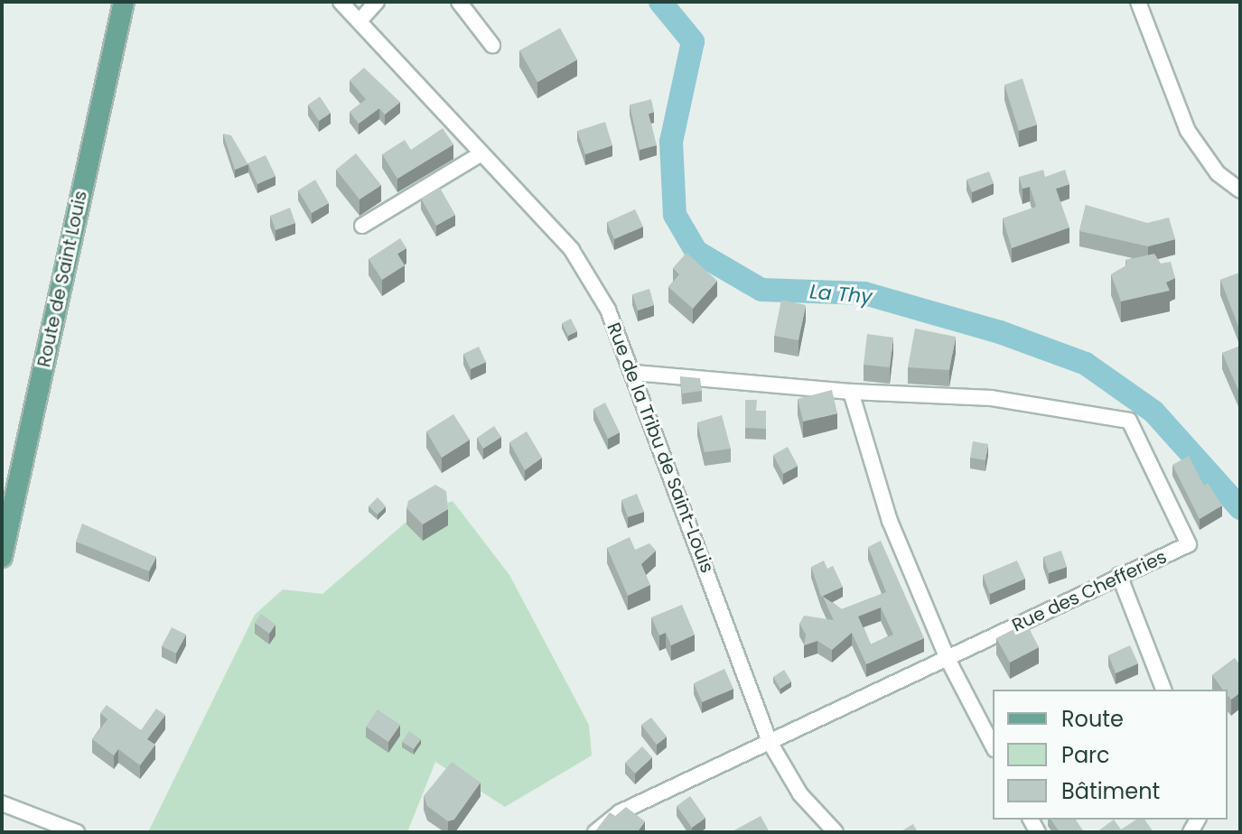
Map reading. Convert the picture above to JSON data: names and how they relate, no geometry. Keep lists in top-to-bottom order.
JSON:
{
  "streets": {
    "main road": ["Route de Saint Louis"],
    "street": ["Rue de la Tribu de Saint-Louis", "Rue des Chefferies"]
  },
  "crossings": [
    ["Rue de la Tribu de Saint-Louis", "Rue des Chefferies"]
  ],
  "water": ["La Thy"],
  "legend": ["Route", "Parc", "Bâtiment"]
}
